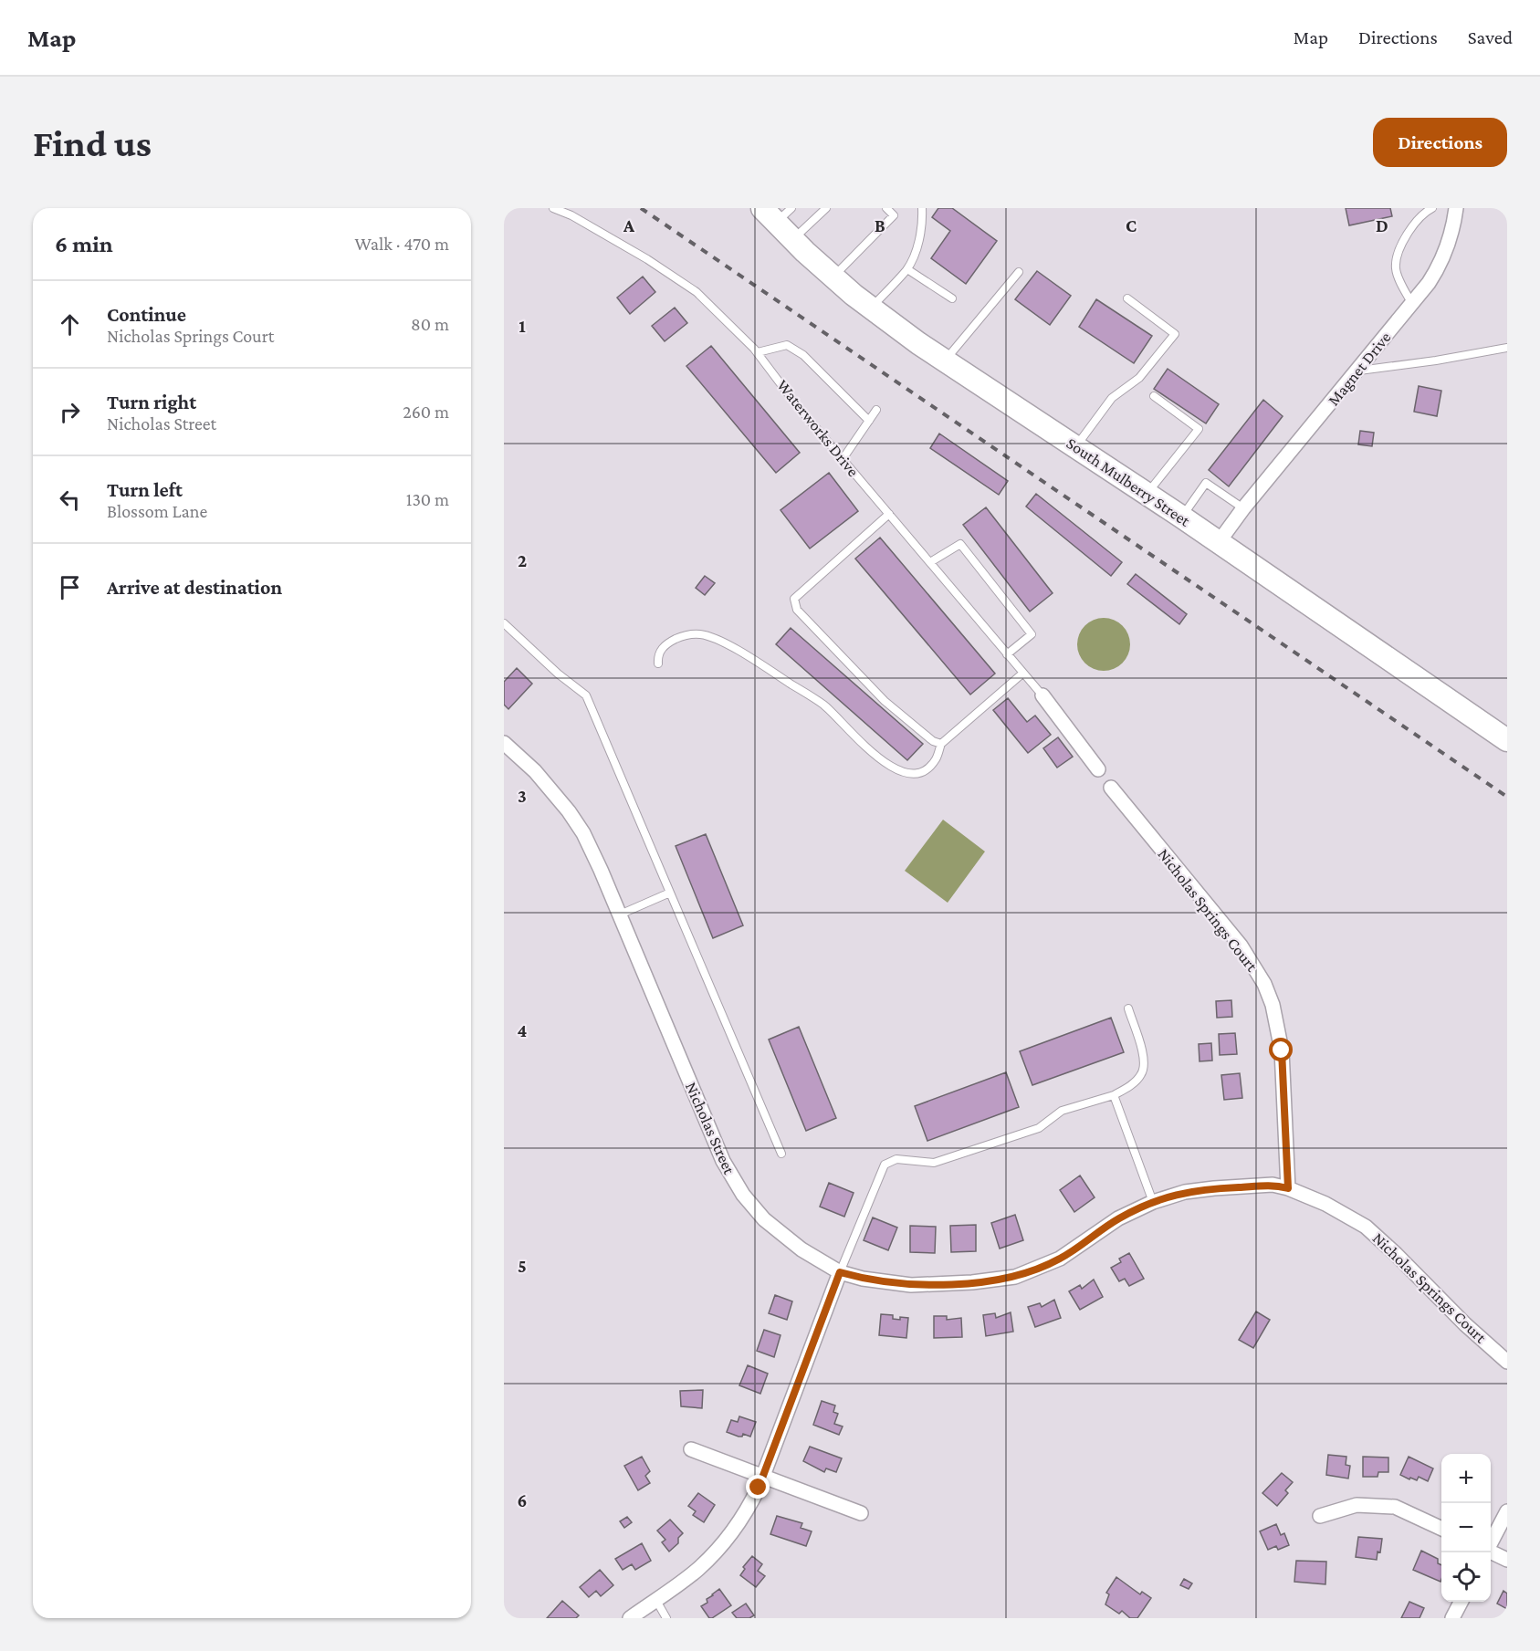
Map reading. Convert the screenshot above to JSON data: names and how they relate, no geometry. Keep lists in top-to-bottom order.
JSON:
{
  "streets": {
    "main road": ["South Mulberry Street"],
    "street": ["Magnet Drive", "Nicholas Springs Court", "Nicholas Street"],
    "lane": ["Waterworks Drive"]
  },
  "crossings": [
    ["Magnet Drive", "South Mulberry Street"],
    ["Nicholas Springs Court", "Nicholas Street"]
  ],
  "page": {
    "header": "Map",
    "nav": ["Map", "Directions", "Saved"],
    "buttons": "Directions",
    "title": "Find us",
    "heading": ["6 min", "Walk · 470 m"],
    "list": [
      ["Continue", "Nicholas Springs Court", "80 m"],
      ["Turn right", "Nicholas Street", "260 m"],
      ["Turn left", "Blossom Lane", "130 m"],
      "Arrive at destination"
    ],
    "map_buttons": ["+", "−"]
  },
  "grid": {
    "columns": [
      "A",
      "B",
      "C",
      "D"
    ],
    "rows": [
      "1",
      "2",
      "3",
      "4",
      "5",
      "6"
    ]
  }
}
